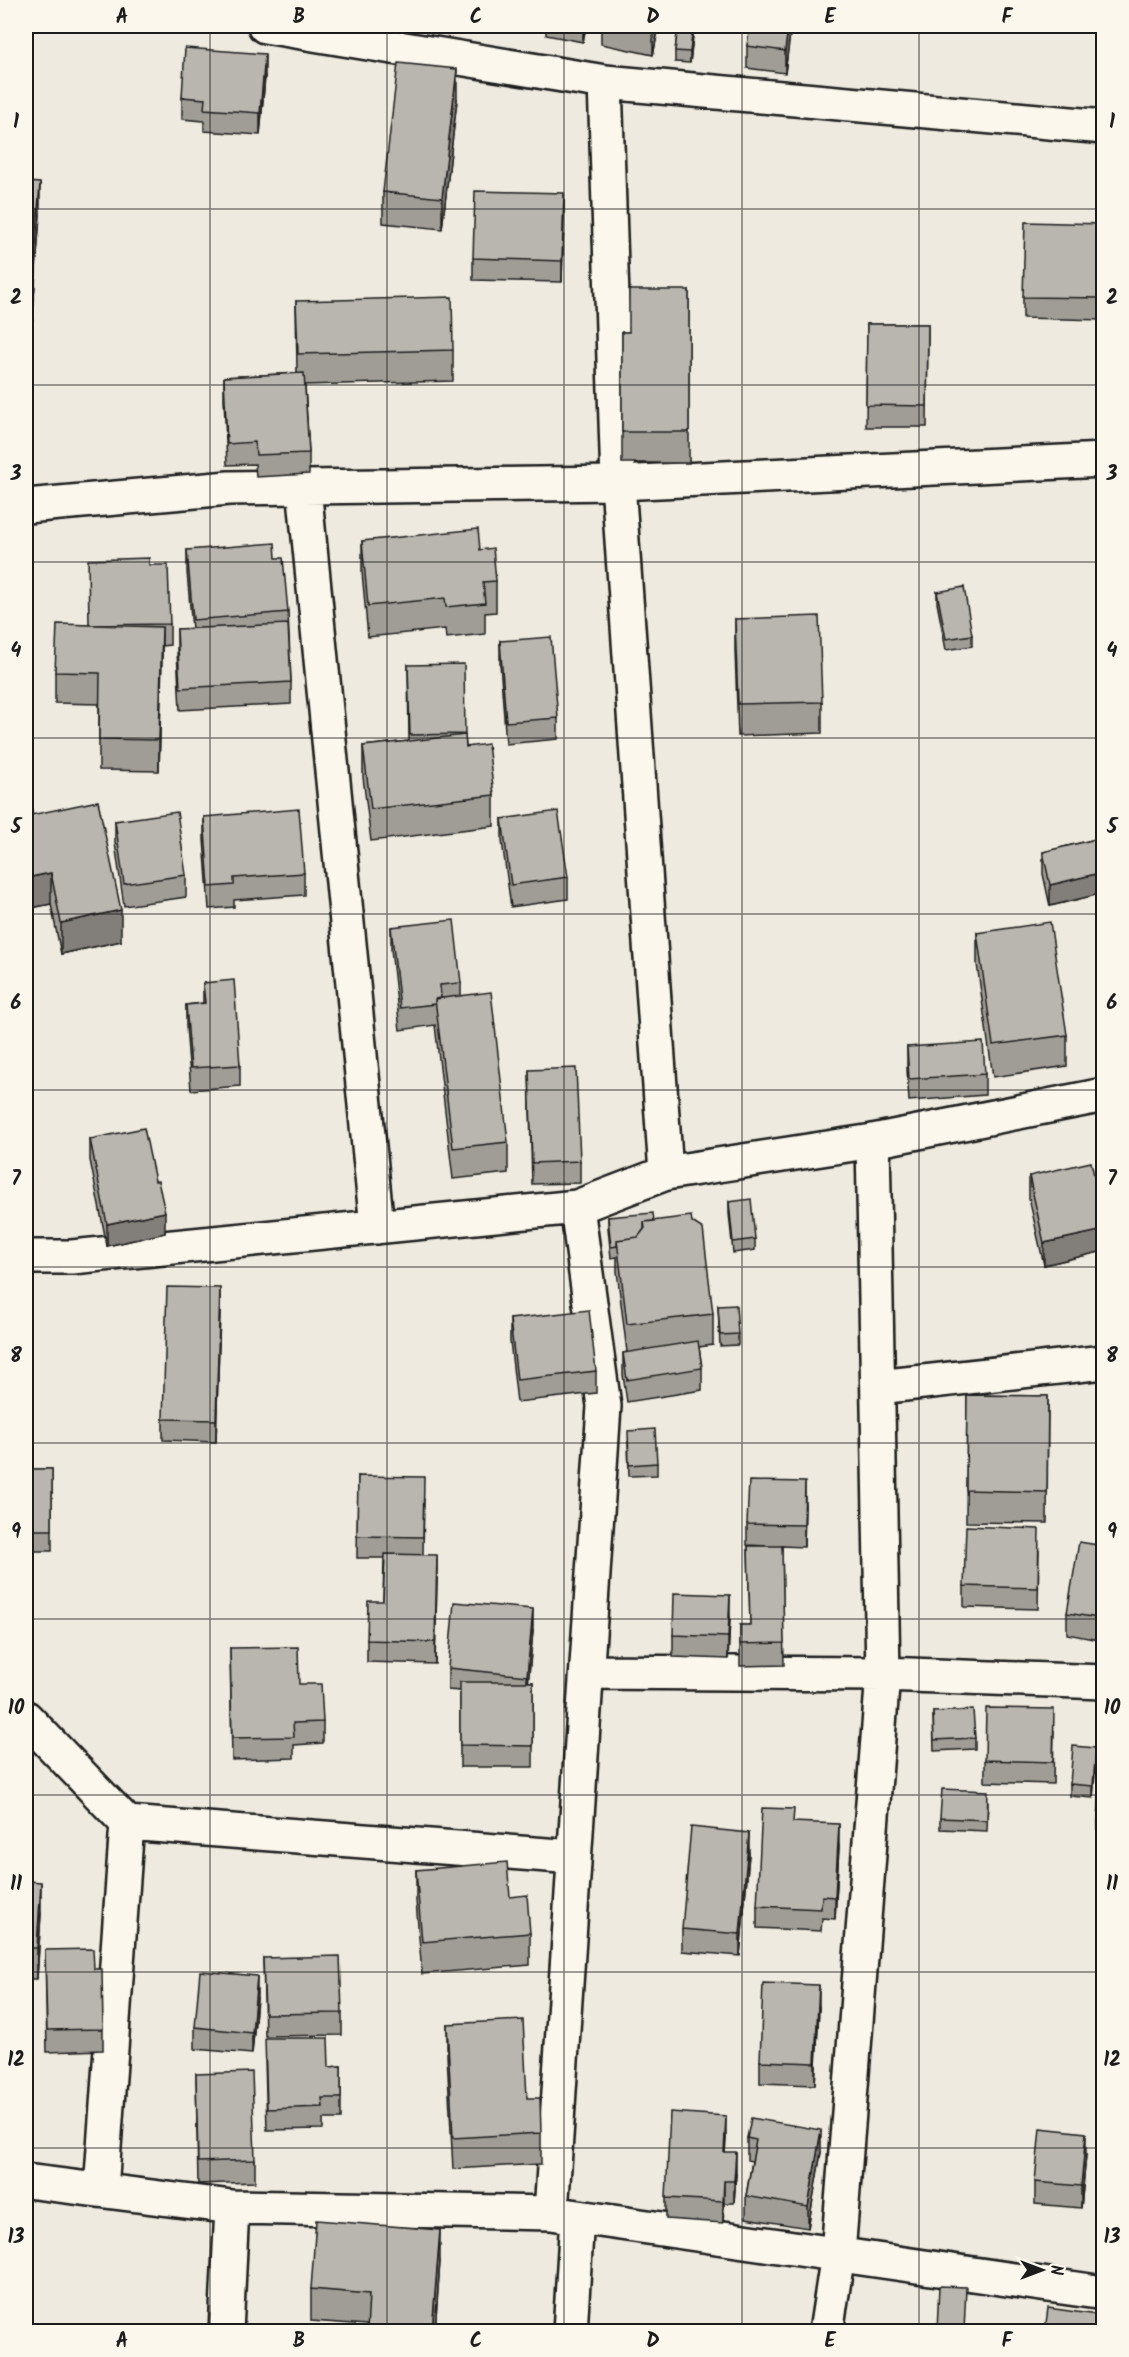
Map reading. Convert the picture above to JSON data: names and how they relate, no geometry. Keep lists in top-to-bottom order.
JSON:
{
  "north": "right",
  "grid": {
    "columns": [
      "A",
      "B",
      "C",
      "D",
      "E",
      "F"
    ],
    "rows": [
      "1",
      "2",
      "3",
      "4",
      "5",
      "6",
      "7",
      "8",
      "9",
      "10",
      "11",
      "12",
      "13"
    ]
  }
}
